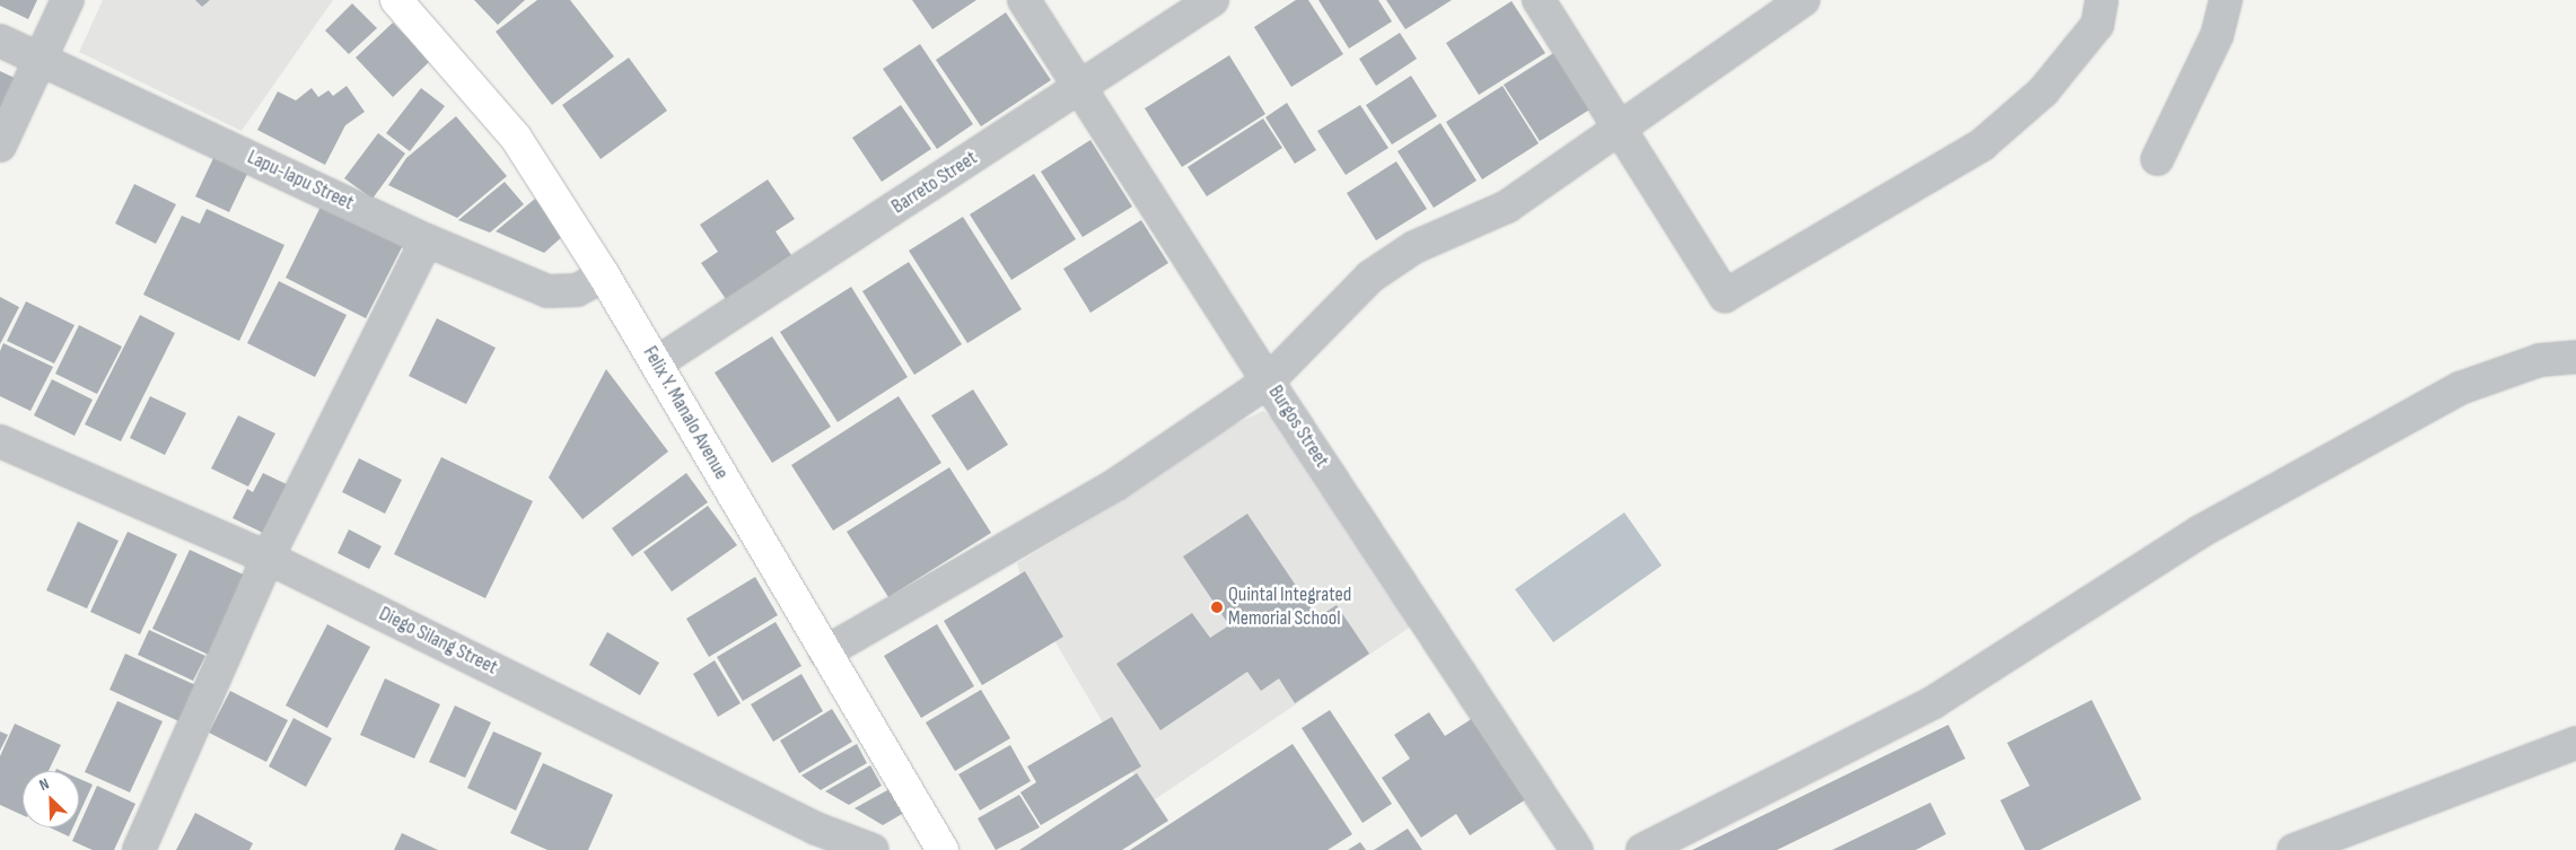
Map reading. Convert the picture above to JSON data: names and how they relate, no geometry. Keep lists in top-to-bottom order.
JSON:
{
  "streets": {
    "main road": ["Felix Y. Manalo Avenue"],
    "street": [
      "Lapu-lapu Street",
      "Barreto Street",
      "Burgos Street",
      "Diego Silang Street"
    ]
  },
  "crossings": [
    ["Lapu-lapu Street", "Felix Y. Manalo Avenue"],
    ["Barreto Street", "Felix Y. Manalo Avenue"],
    ["Barreto Street", "Burgos Street"]
  ],
  "places": ["Quintal Integrated Memorial School"],
  "north": "top left"
}
